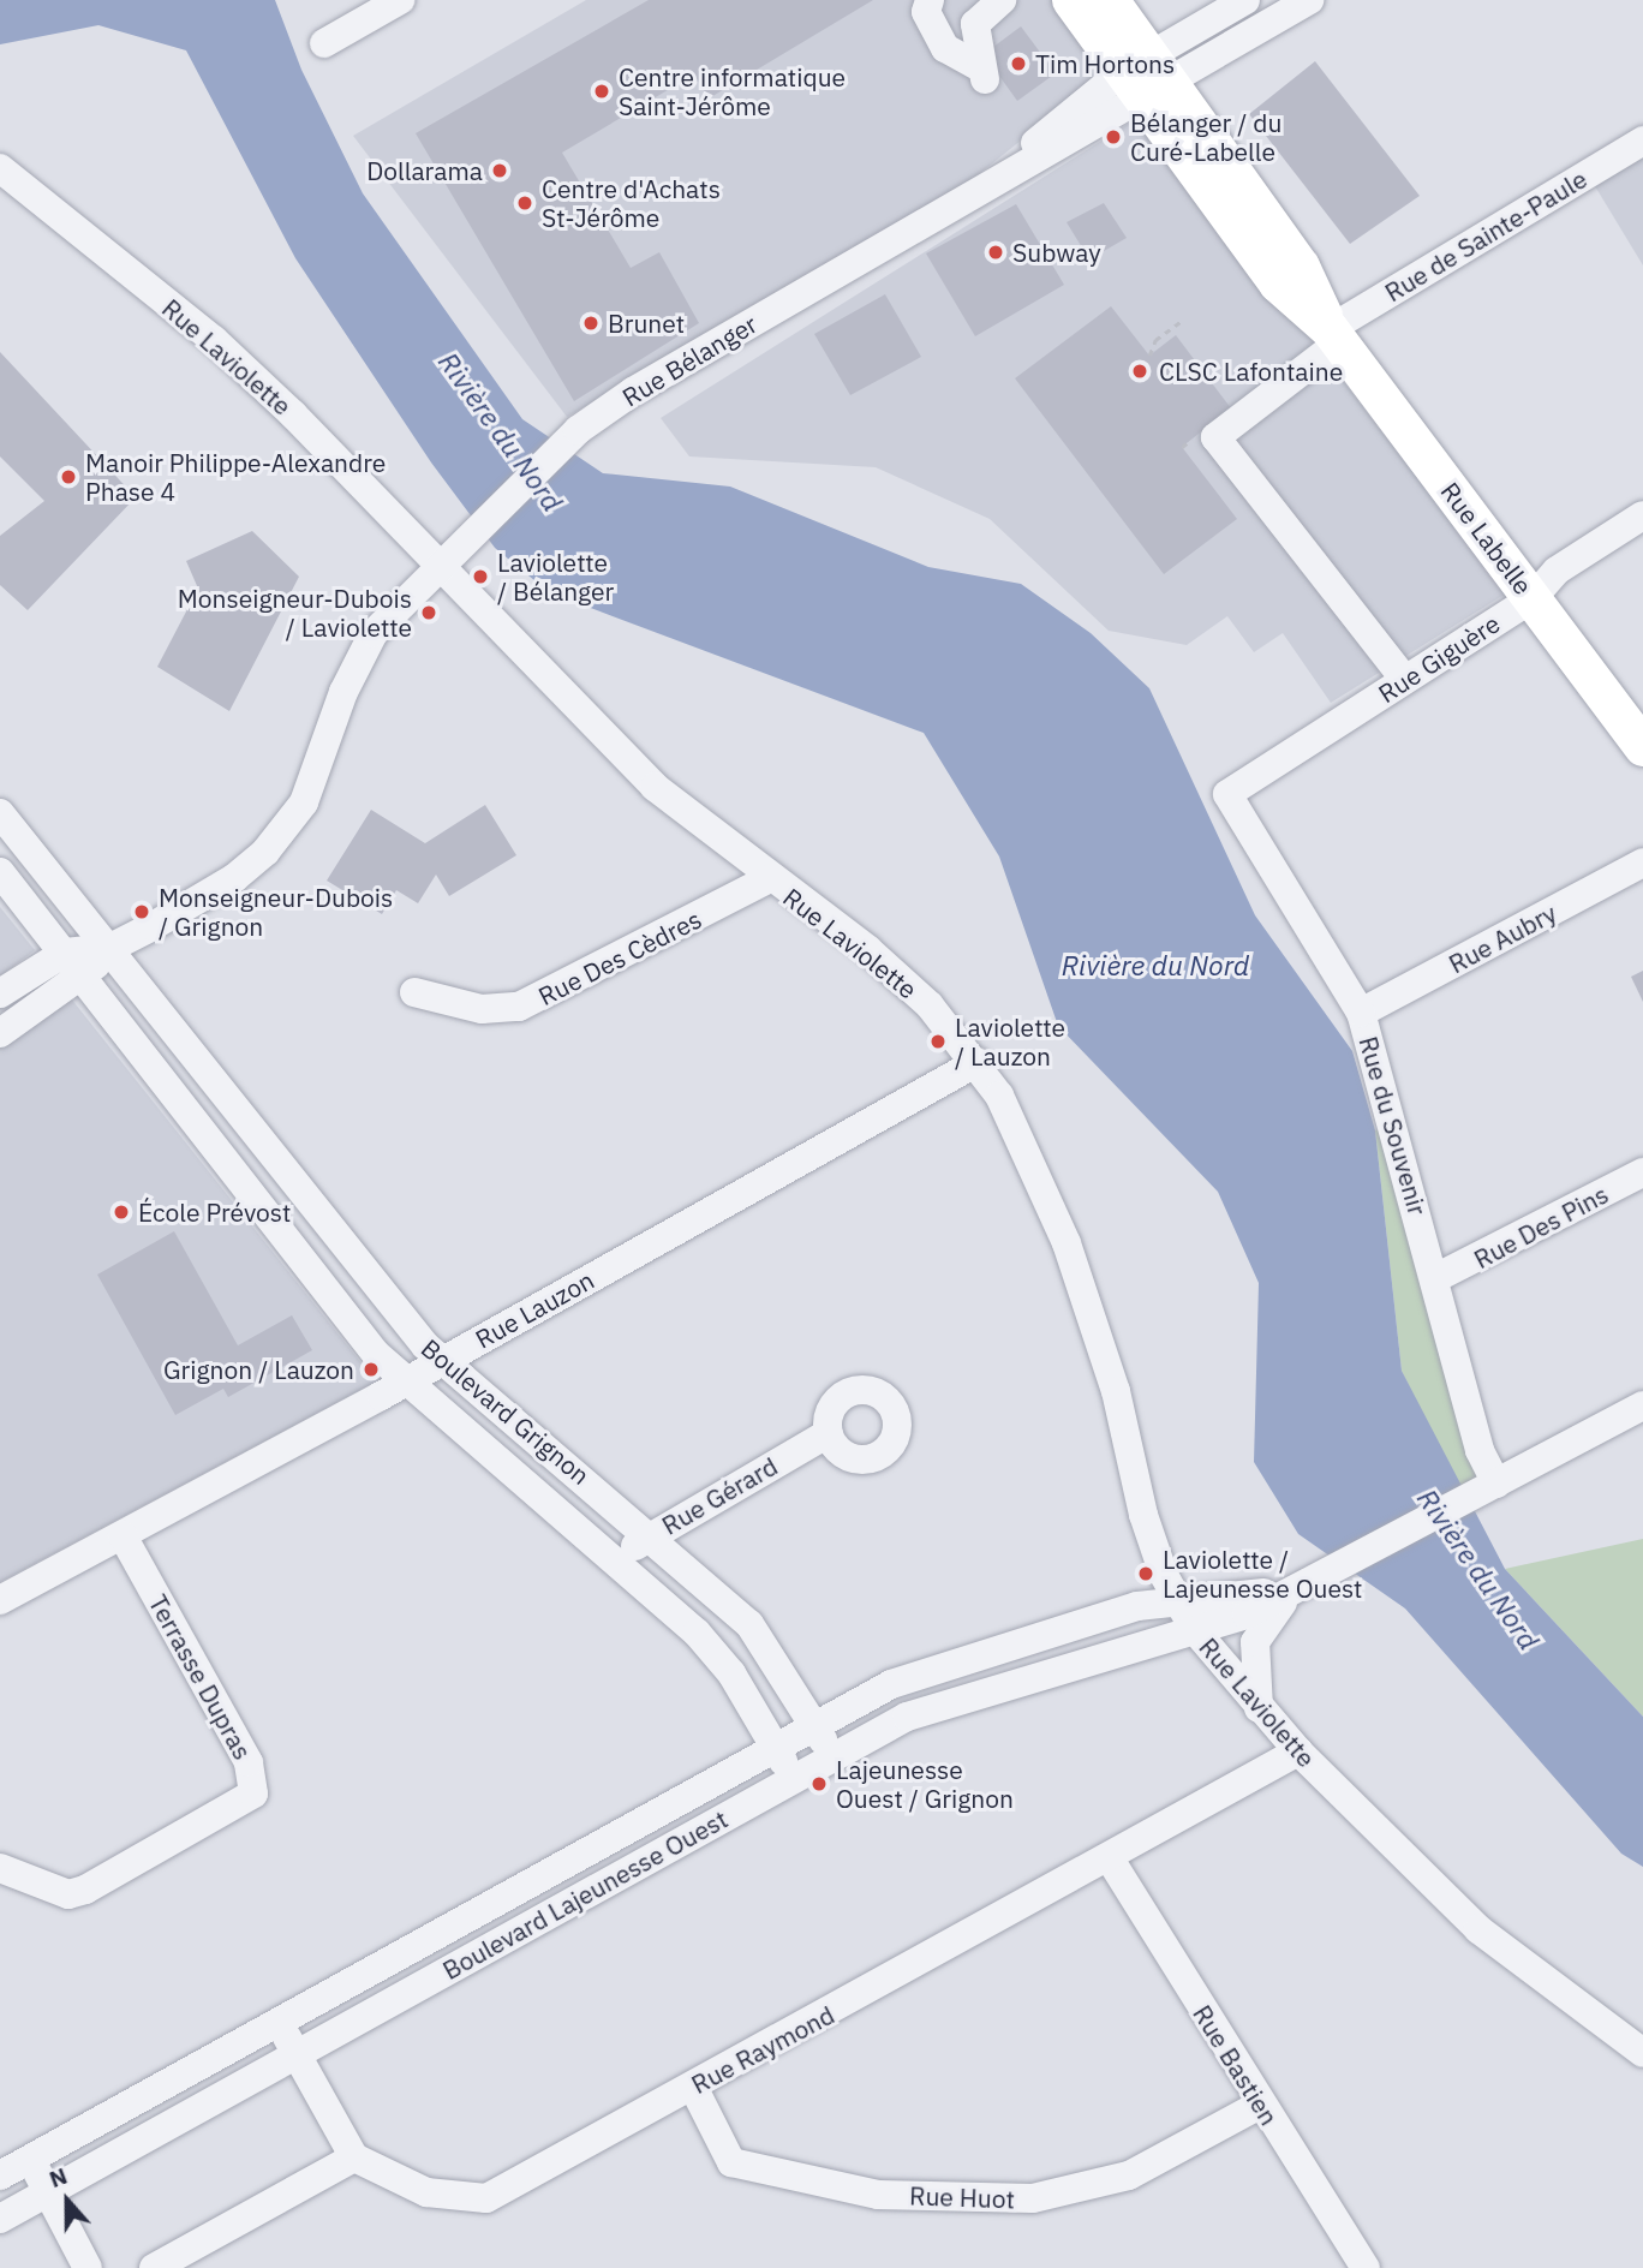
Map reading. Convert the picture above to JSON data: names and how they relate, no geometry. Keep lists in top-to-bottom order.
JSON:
{
  "streets": {
    "main road": ["Rue Labelle"],
    "street": [
      "Rue de Sainte-Paule",
      "Rue Laviolette",
      "Rue Bélanger",
      "Rue Giguère",
      "Rue Aubry",
      "Rue Des Cèdres",
      "Rue du Souvenir",
      "Rue Des Pins",
      "Rue Lauzon",
      "Boulevard Grignon",
      "Rue Gérard",
      "Terrasse Dupras",
      "Boulevard Lajeunesse Ouest",
      "Rue Raymond",
      "Rue Bastien",
      "Rue Huot"
    ]
  },
  "crossings": [
    ["Rue de Sainte-Paule", "Rue Labelle"],
    ["Rue de Sainte-Paule", "Rue Giguère"],
    ["Rue Laviolette", "Rue Bélanger"],
    ["Rue Laviolette", "Rue Des Cèdres"],
    ["Rue Laviolette", "Rue Lauzon"],
    ["Rue Laviolette", "Boulevard Lajeunesse Ouest"],
    ["Rue Laviolette", "Rue Raymond"],
    ["Rue Bélanger", "Rue Labelle"],
    ["Rue Bélanger", "Boulevard Grignon"],
    ["Rue Labelle", "Rue Giguère"],
    ["Rue Giguère", "Rue du Souvenir"],
    ["Rue Aubry", "Rue du Souvenir"],
    ["Rue du Souvenir", "Rue Des Pins"],
    ["Rue du Souvenir", "Boulevard Lajeunesse Ouest"],
    ["Rue Lauzon", "Boulevard Grignon"],
    ["Rue Lauzon", "Terrasse Dupras"],
    ["Boulevard Grignon", "Rue Gérard"],
    ["Boulevard Grignon", "Boulevard Lajeunesse Ouest"],
    ["Rue Raymond", "Rue Bastien"],
    ["Rue Raymond", "Rue Huot"],
    ["Rue Bastien", "Rue Huot"]
  ],
  "water": ["Rivière du Nord"],
  "places": [
    "Tim Hortons",
    "Centre informatique Saint-Jérôme",
    "Bélanger / du Curé-Labelle",
    "Dollarama",
    "Centre d'Achats St-Jérôme",
    "Subway",
    "Brunet",
    "CLSC Lafontaine",
    "Manoir Philippe-Alexandre Phase 4",
    "Laviolette / Bélanger",
    "Monseigneur-Dubois / Laviolette",
    "Monseigneur-Dubois / Grignon",
    "Laviolette / Lauzon",
    "École Prévost",
    "Grignon / Lauzon",
    "Laviolette / Lajeunesse Ouest",
    "Lajeunesse Ouest / Grignon"
  ],
  "north": "top"
}
